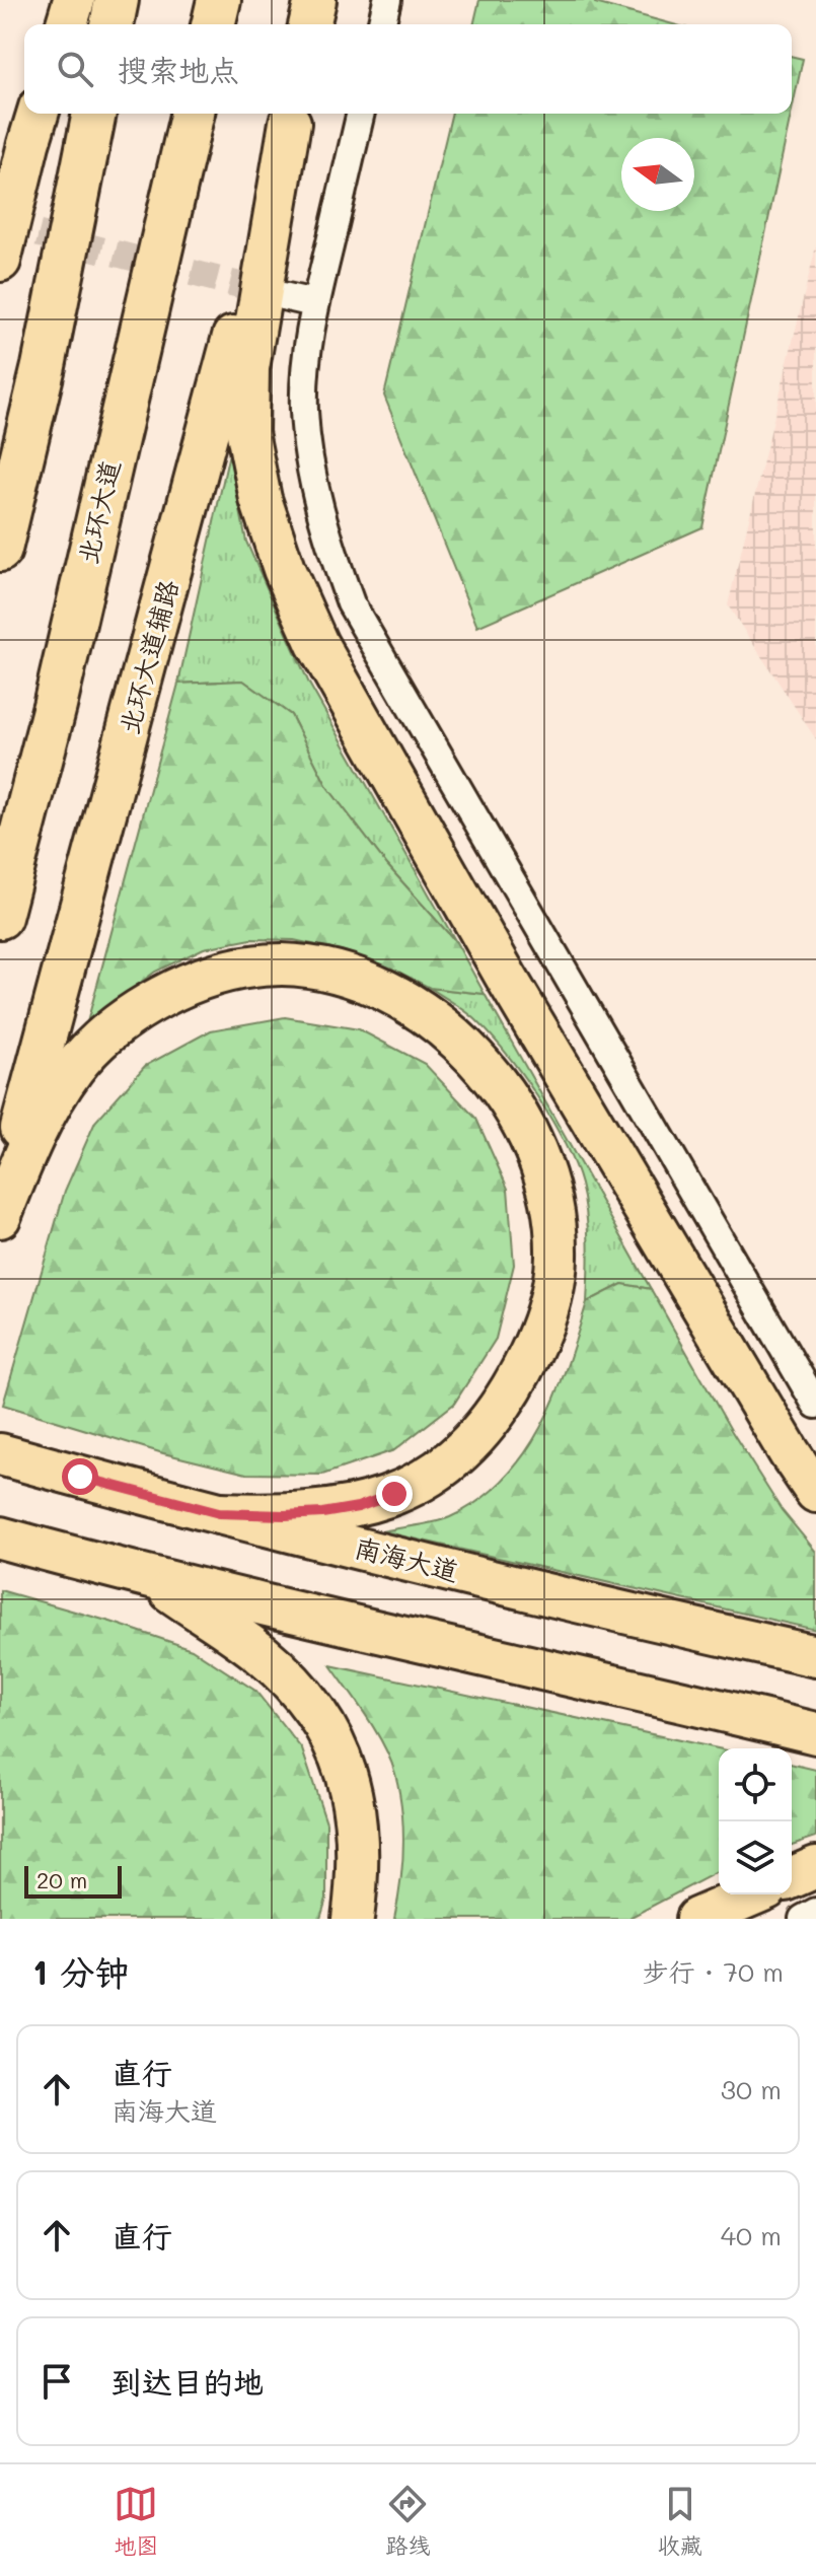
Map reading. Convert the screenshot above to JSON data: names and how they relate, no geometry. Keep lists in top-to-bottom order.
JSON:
{
  "streets": {
    "highway": ["北环大道"],
    "main road": ["北环大道辅路", "南海大道"]
  },
  "scale_bar": "20 m",
  "north": "left",
  "page": {
    "search": "搜索地点",
    "scale": "20 m",
    "heading": ["1 分钟", "步行 · 70 m"],
    "list": [
      ["直行", "南海大道", "30 m"],
      ["直行", "40 m"],
      "到达目的地"
    ],
    "nav": ["地图", "路线", "收藏"]
  }
}
